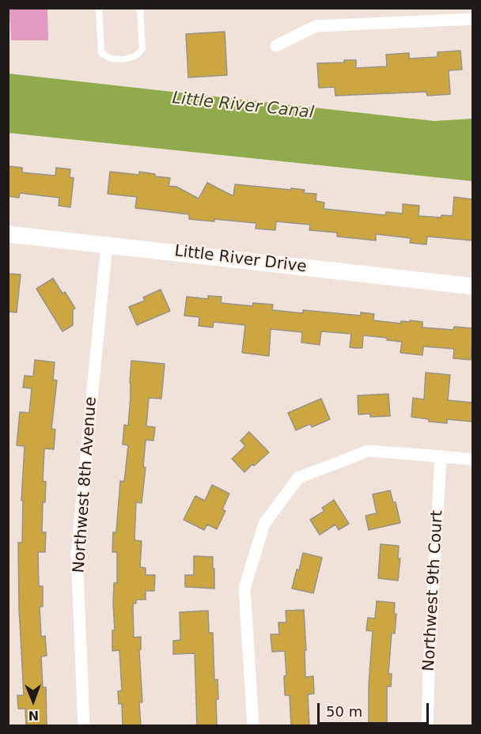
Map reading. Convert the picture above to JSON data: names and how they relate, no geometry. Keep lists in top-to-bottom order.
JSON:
{
  "streets": {
    "street": ["Little River Drive", "Northwest 8th Avenue", "Northwest 9th Court"]
  },
  "crossings": [
    ["Little River Drive", "Northwest 8th Avenue"]
  ],
  "water": ["Little River Canal"],
  "scale_bar": "50 m",
  "north": "bottom"
}
